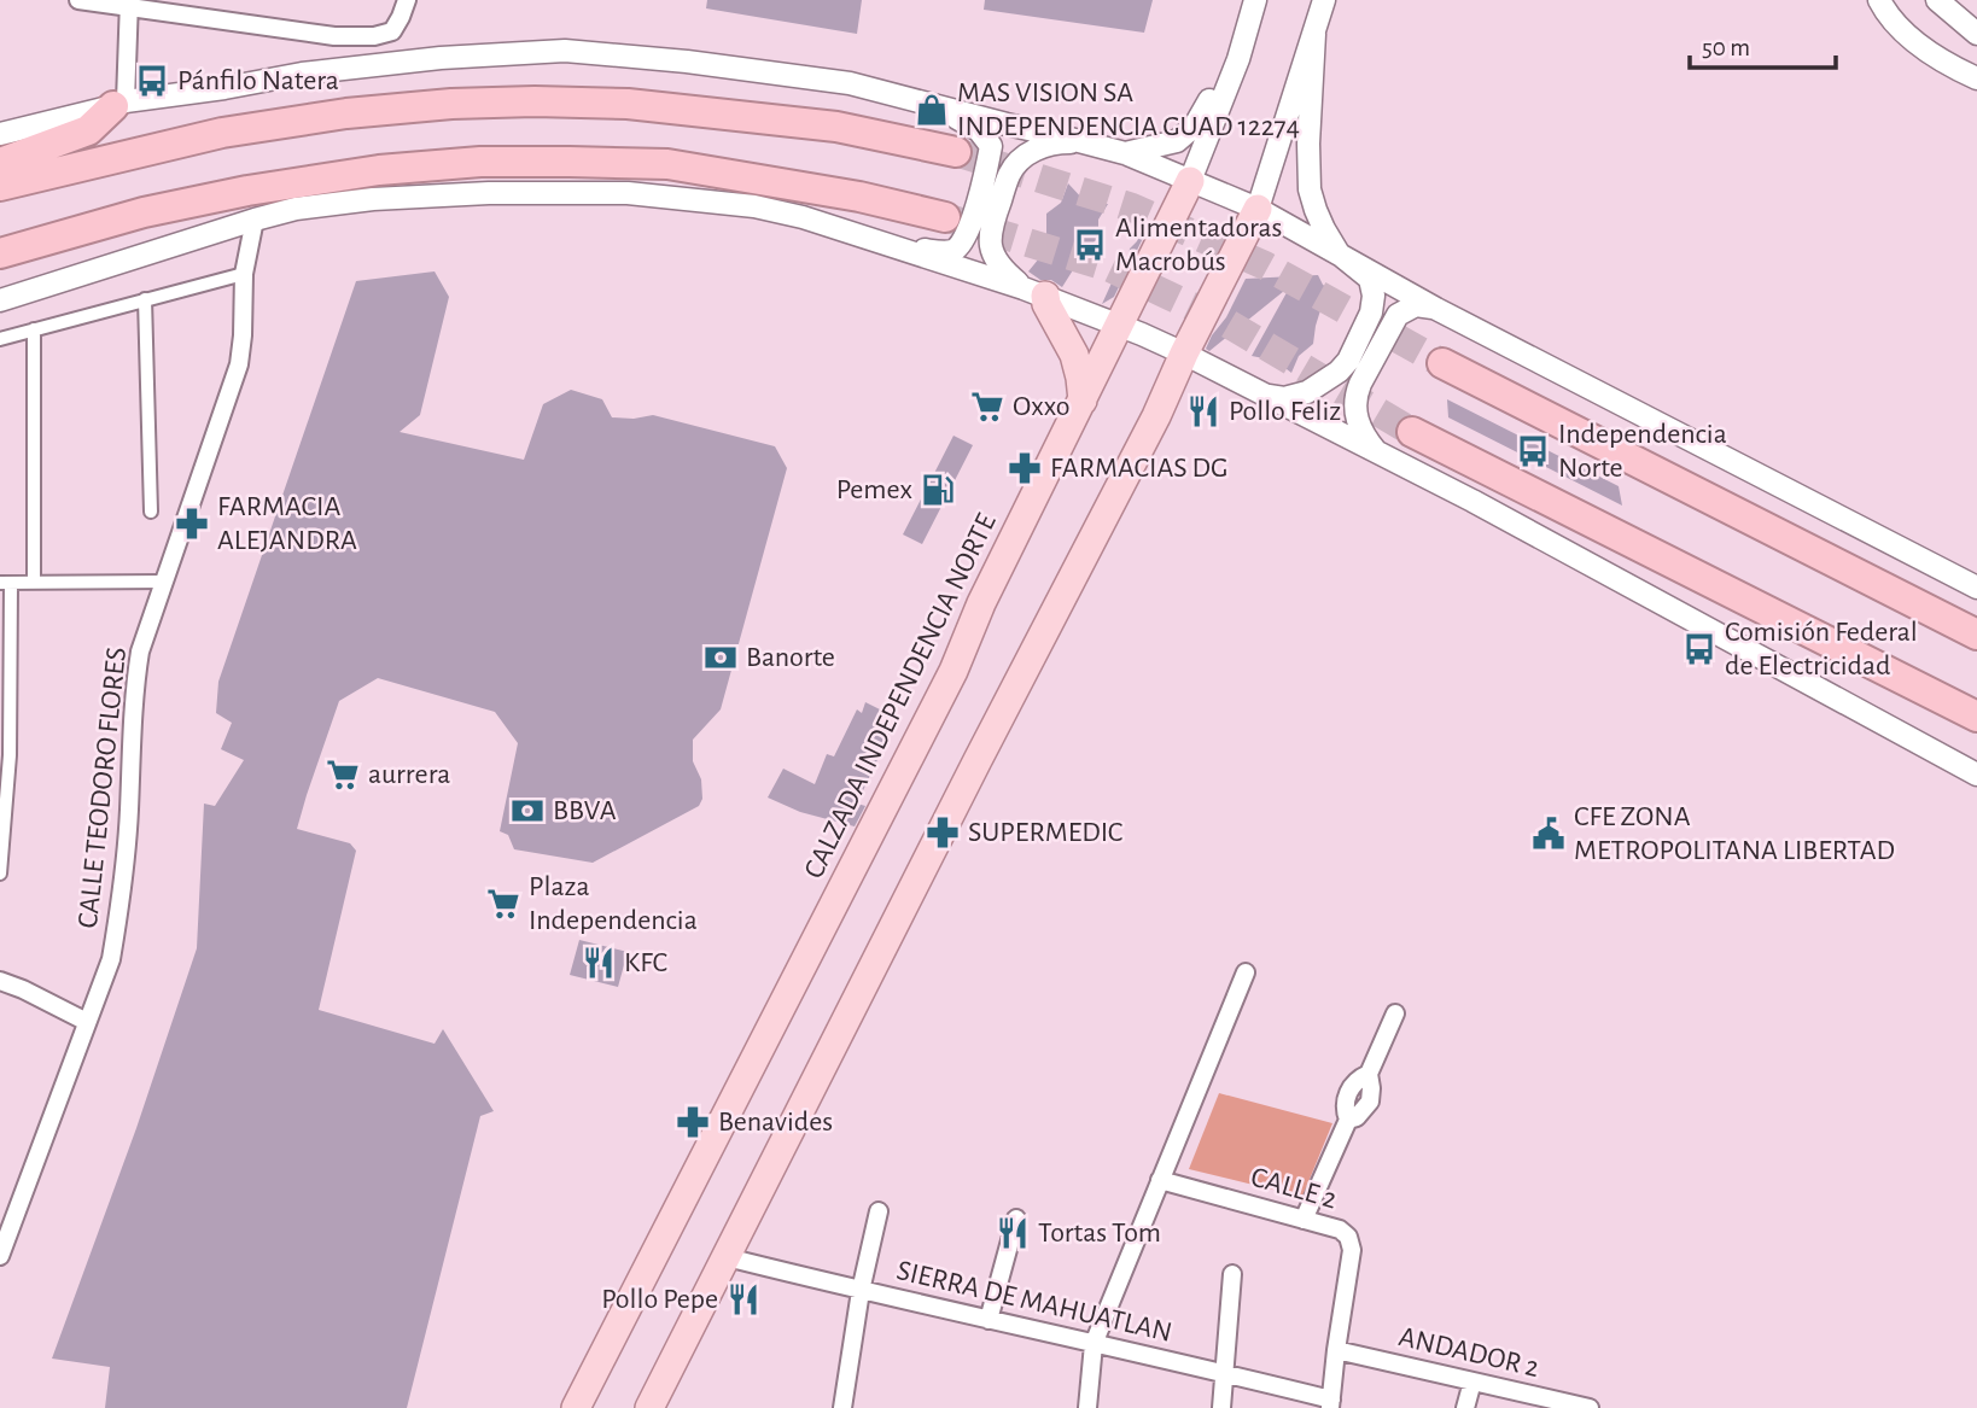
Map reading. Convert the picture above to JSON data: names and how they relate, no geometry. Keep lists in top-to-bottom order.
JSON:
{
  "streets": {
    "main road": ["CALZADA INDEPENDENCIA NORTE"],
    "street": [
      "CALLE TEODORO FLORES",
      "CALLE 2",
      "SIERRA DE MAHUATLAN",
      "ANDADOR 2"
    ]
  },
  "crossings": [
    ["CALLE 2", "ANDADOR 2"]
  ],
  "places": {
    "bus stop": [
      "Pánfilo Natera",
      "Alimentadoras Macrobús",
      "Independencia Norte",
      "Comisión Federal de Electricidad"
    ],
    "shop": ["MAS VISION SA INDEPENDENCIA GUAD 12274"],
    "supermarket": ["Oxxo", "aurrera", "Plaza Independencia"],
    "restaurant": [
      "Pollo Feliz",
      "KFC",
      "Tortas Tom",
      "Pollo Pepe"
    ],
    "pharmacy": [
      "FARMACIAS DG",
      "FARMACIA ALEJANDRA",
      "SUPERMEDIC",
      "Benavides"
    ],
    "fuel station": ["Pemex"],
    "bank": ["Banorte", "BBVA"],
    "public building": ["CFE ZONA METROPOLITANA LIBERTAD"]
  },
  "scale_bar": "50 m"
}
